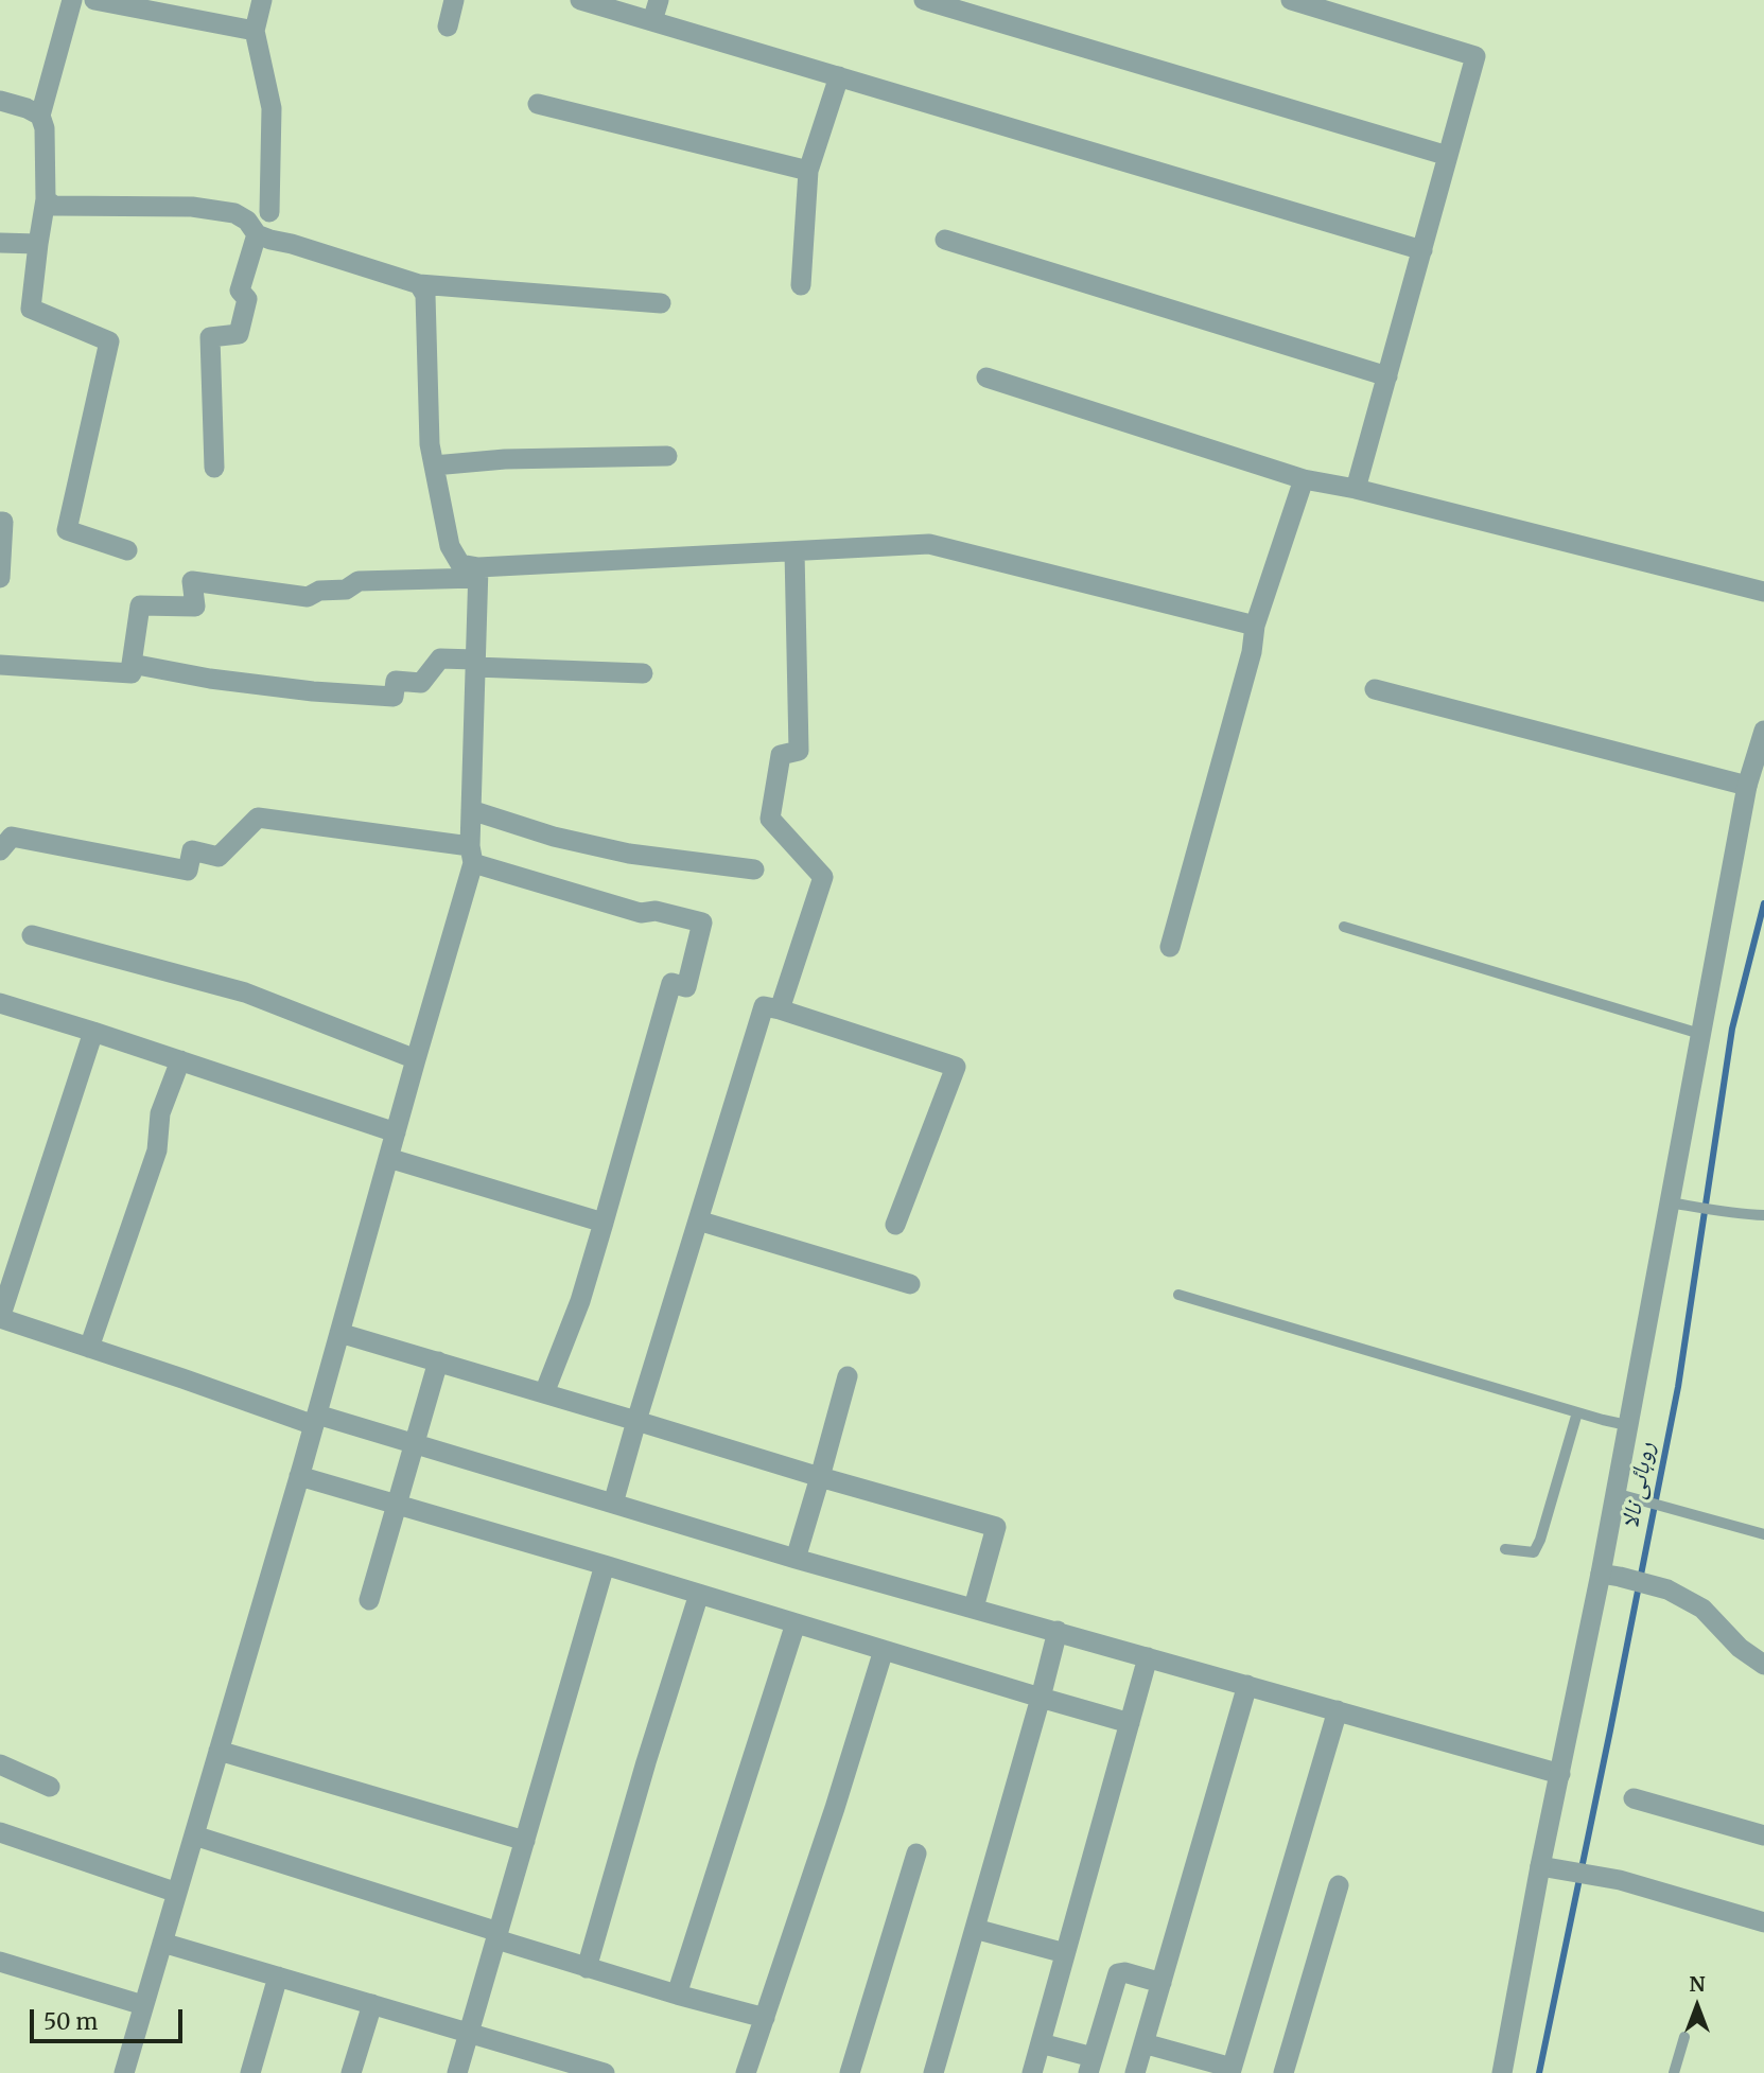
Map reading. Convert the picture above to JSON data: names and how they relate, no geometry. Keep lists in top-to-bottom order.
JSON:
{
  "water": ["روہائی نالا"],
  "scale_bar": "50 m",
  "north": "top"
}
